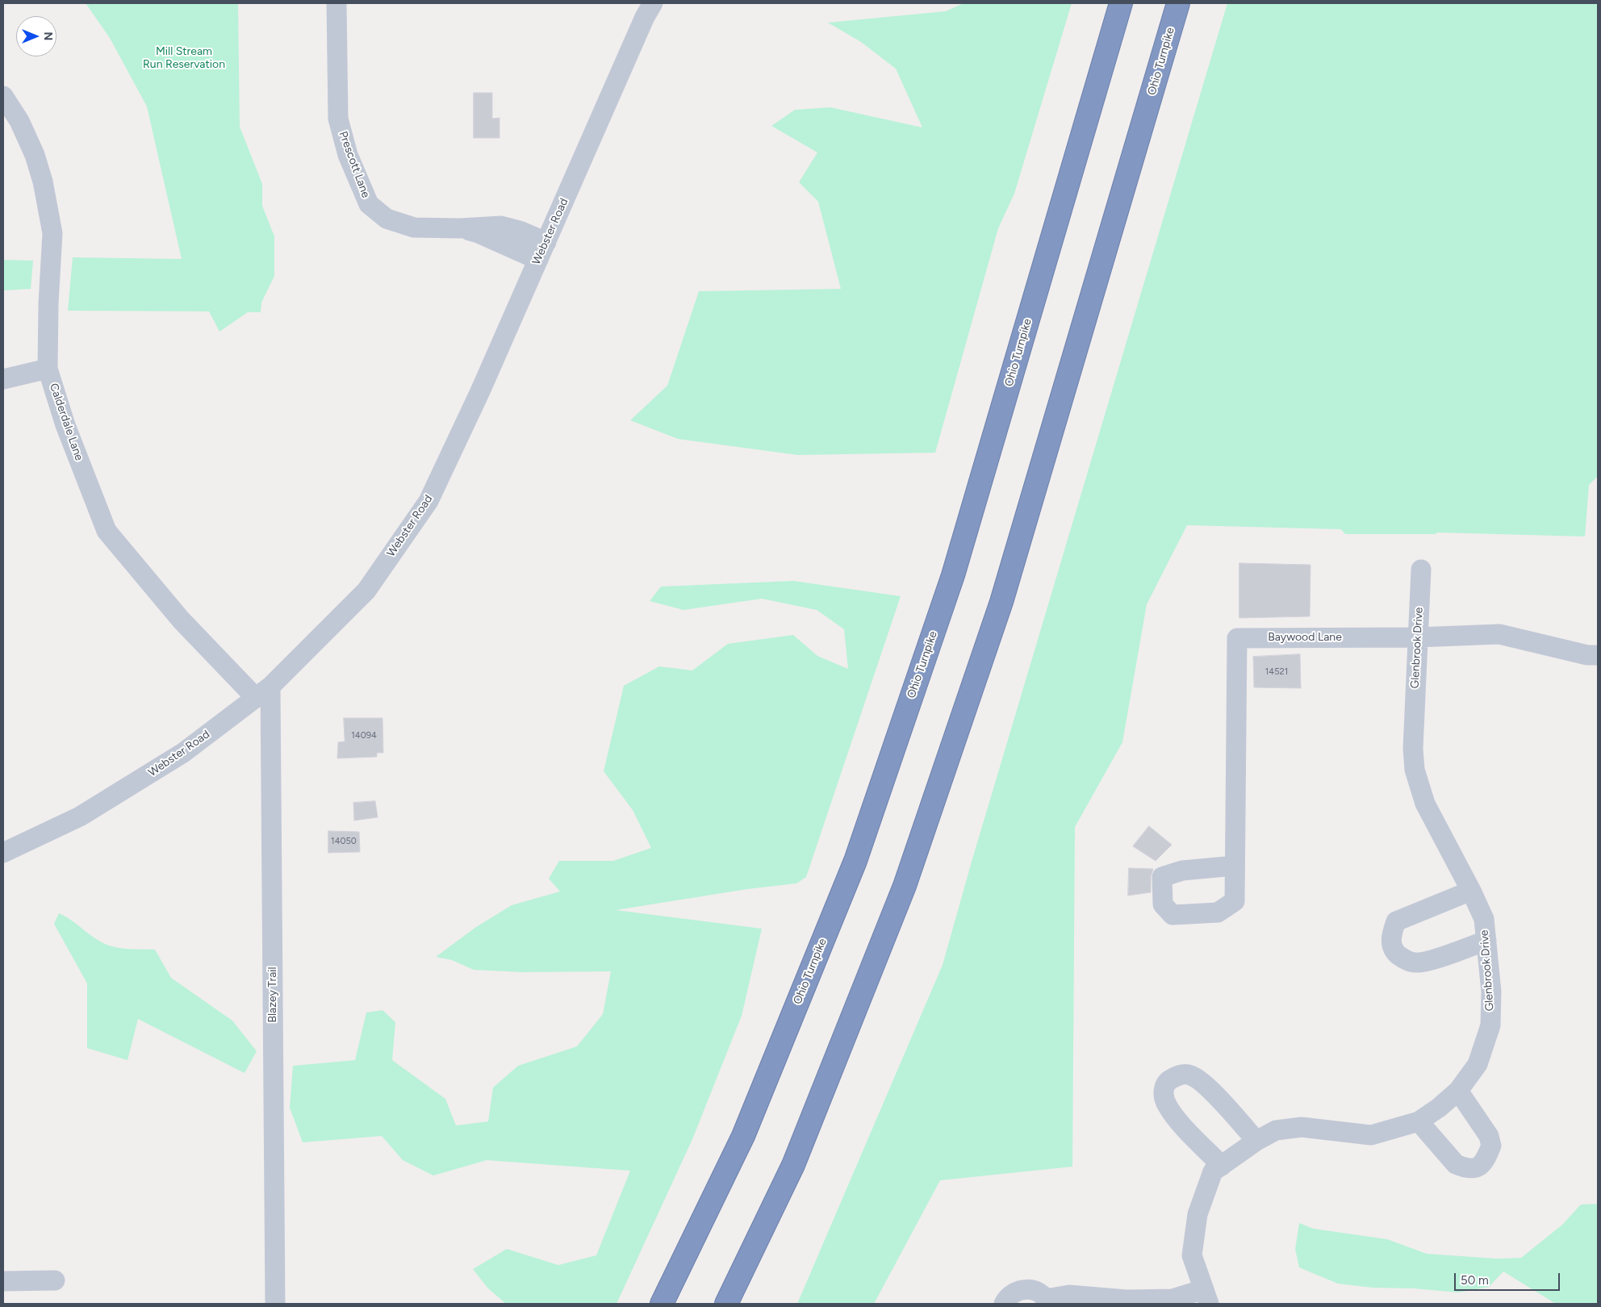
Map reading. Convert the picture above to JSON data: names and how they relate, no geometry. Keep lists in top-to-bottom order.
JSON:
{
  "streets": {
    "highway": ["Ohio Turnpike"],
    "street": [
      "Prescott Lane",
      "Webster Road",
      "Calderdale Lane",
      "Baywood Lane",
      "Glenbrook Drive",
      "Blazey Trail"
    ]
  },
  "crossings": [
    ["Prescott Lane", "Webster Road"],
    ["Webster Road", "Calderdale Lane"],
    ["Webster Road", "Blazey Trail"],
    ["Calderdale Lane", "Blazey Trail"],
    ["Baywood Lane", "Glenbrook Drive"]
  ],
  "parks": ["Mill Stream Run Reservation"],
  "house_numbers": ["14521", "14094", "14050"],
  "scale_bar": "50 m",
  "north": "right"
}
